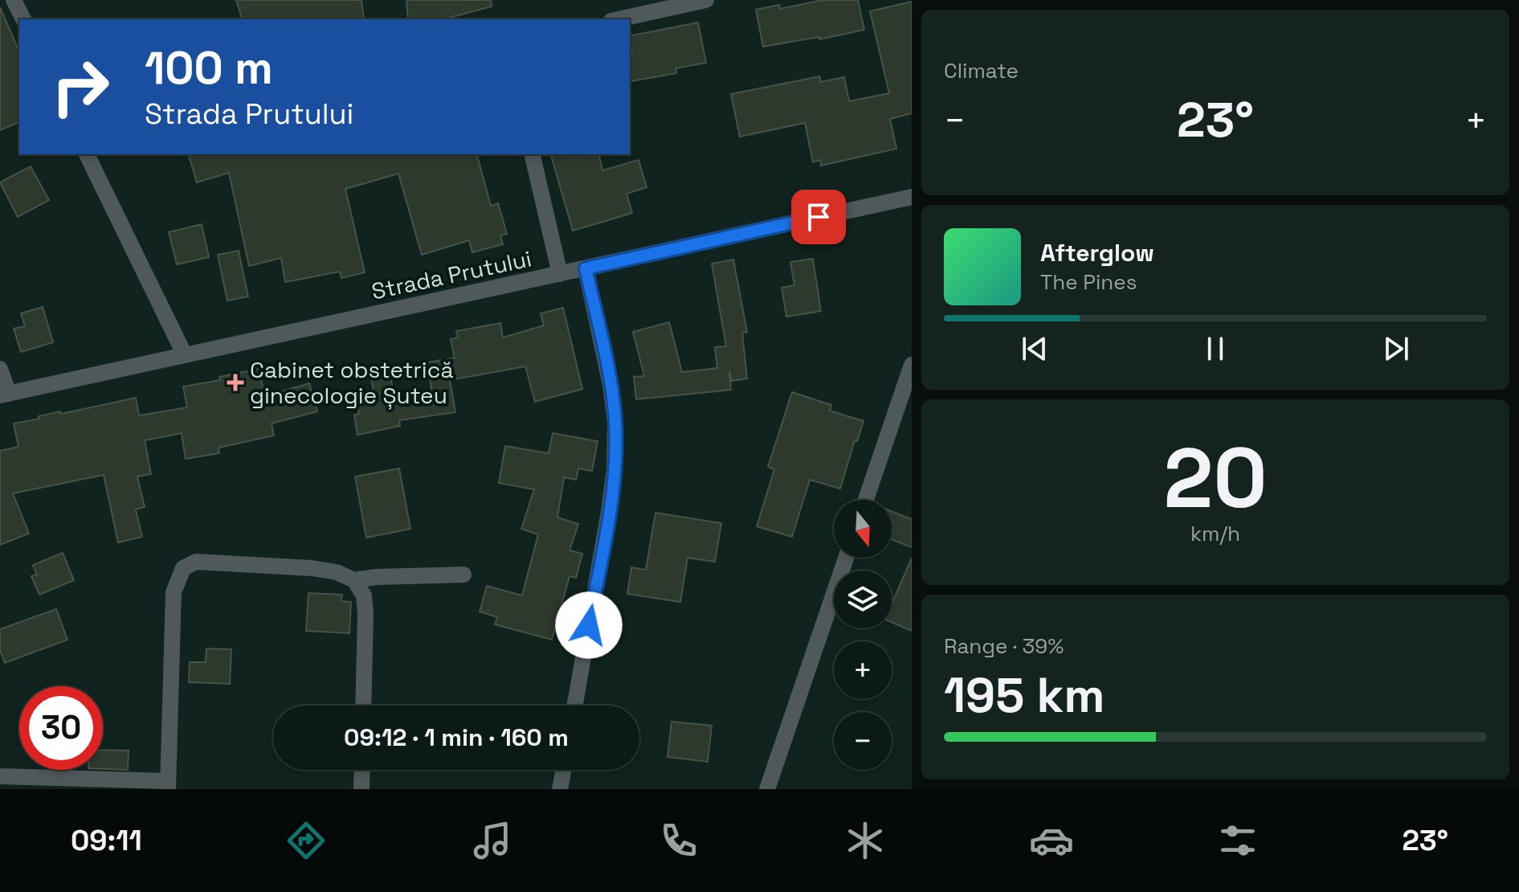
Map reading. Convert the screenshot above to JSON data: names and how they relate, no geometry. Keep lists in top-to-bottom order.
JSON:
{
  "streets": {
    "street": ["Strada Prutului"]
  },
  "places": {
    "health": ["Cabinet obstetrică ginecologie Șuteu"]
  },
  "north": "bottom",
  "page": {
    "tile": [
      "Climate",
      ["20", "km/h"],
      ["Range · 39%", "195 km"]
    ],
    "turn": ["100 m", "Strada Prutului"],
    "heat": ["−", "23°", "+"],
    "song": ["Afterglow", "The Pines"],
    "map_buttons": ["+", "−"],
    "limit": "30",
    "trip": "09:12 · 1 min · 160 m",
    "tabs": ["09:11", "23°"]
  }
}
